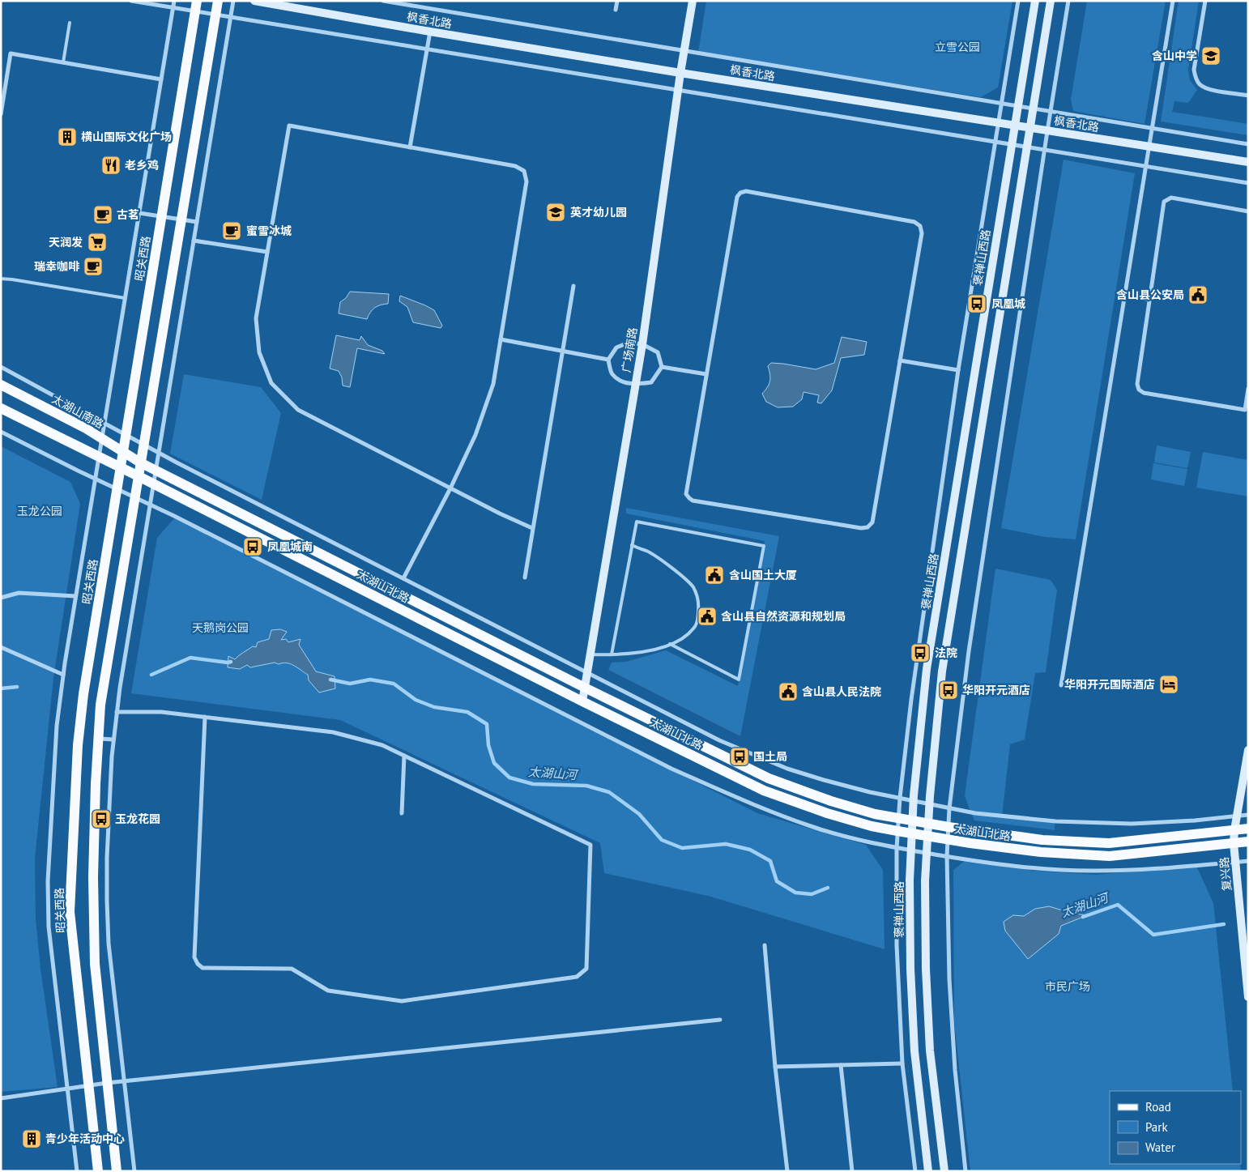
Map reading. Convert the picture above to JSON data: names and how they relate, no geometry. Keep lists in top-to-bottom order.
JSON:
{
  "streets": {
    "main road": [
      "枫香北路",
      "褒禅山西路",
      "昭关西路",
      "广场南路",
      "太湖山南路",
      "太湖山北路",
      "复兴路"
    ]
  },
  "crossings": [
    ["枫香北路", "褒禅山西路"],
    ["枫香北路", "广场南路"],
    ["褒禅山西路", "太湖山北路"],
    ["昭关西路", "太湖山南路"],
    ["广场南路", "太湖山北路"],
    ["太湖山南路", "太湖山北路"],
    ["太湖山北路", "复兴路"]
  ],
  "water": ["太湖山河"],
  "parks": [
    "立雪公园",
    "玉龙公园",
    "天鹅岗公园",
    "市民广场"
  ],
  "places": {
    "school or university": ["含山中学", "英才幼儿园"],
    "building": ["横山国际文化广场", "青少年活动中心"],
    "restaurant": ["老乡鸡"],
    "cafe": ["古茗", "蜜雪冰城", "瑞幸咖啡"],
    "supermarket": ["天润发"],
    "public building": [
      "含山县公安局",
      "含山国土大厦",
      "含山县自然资源和规划局",
      "含山县人民法院"
    ],
    "bus stop": [
      "凤凰城",
      "凤凰城南",
      "法院",
      "华阳开元酒店",
      "国土局",
      "玉龙花园"
    ],
    "hotel": ["华阳开元国际酒店"]
  },
  "legend": ["Road", "Park", "Water"]
}
